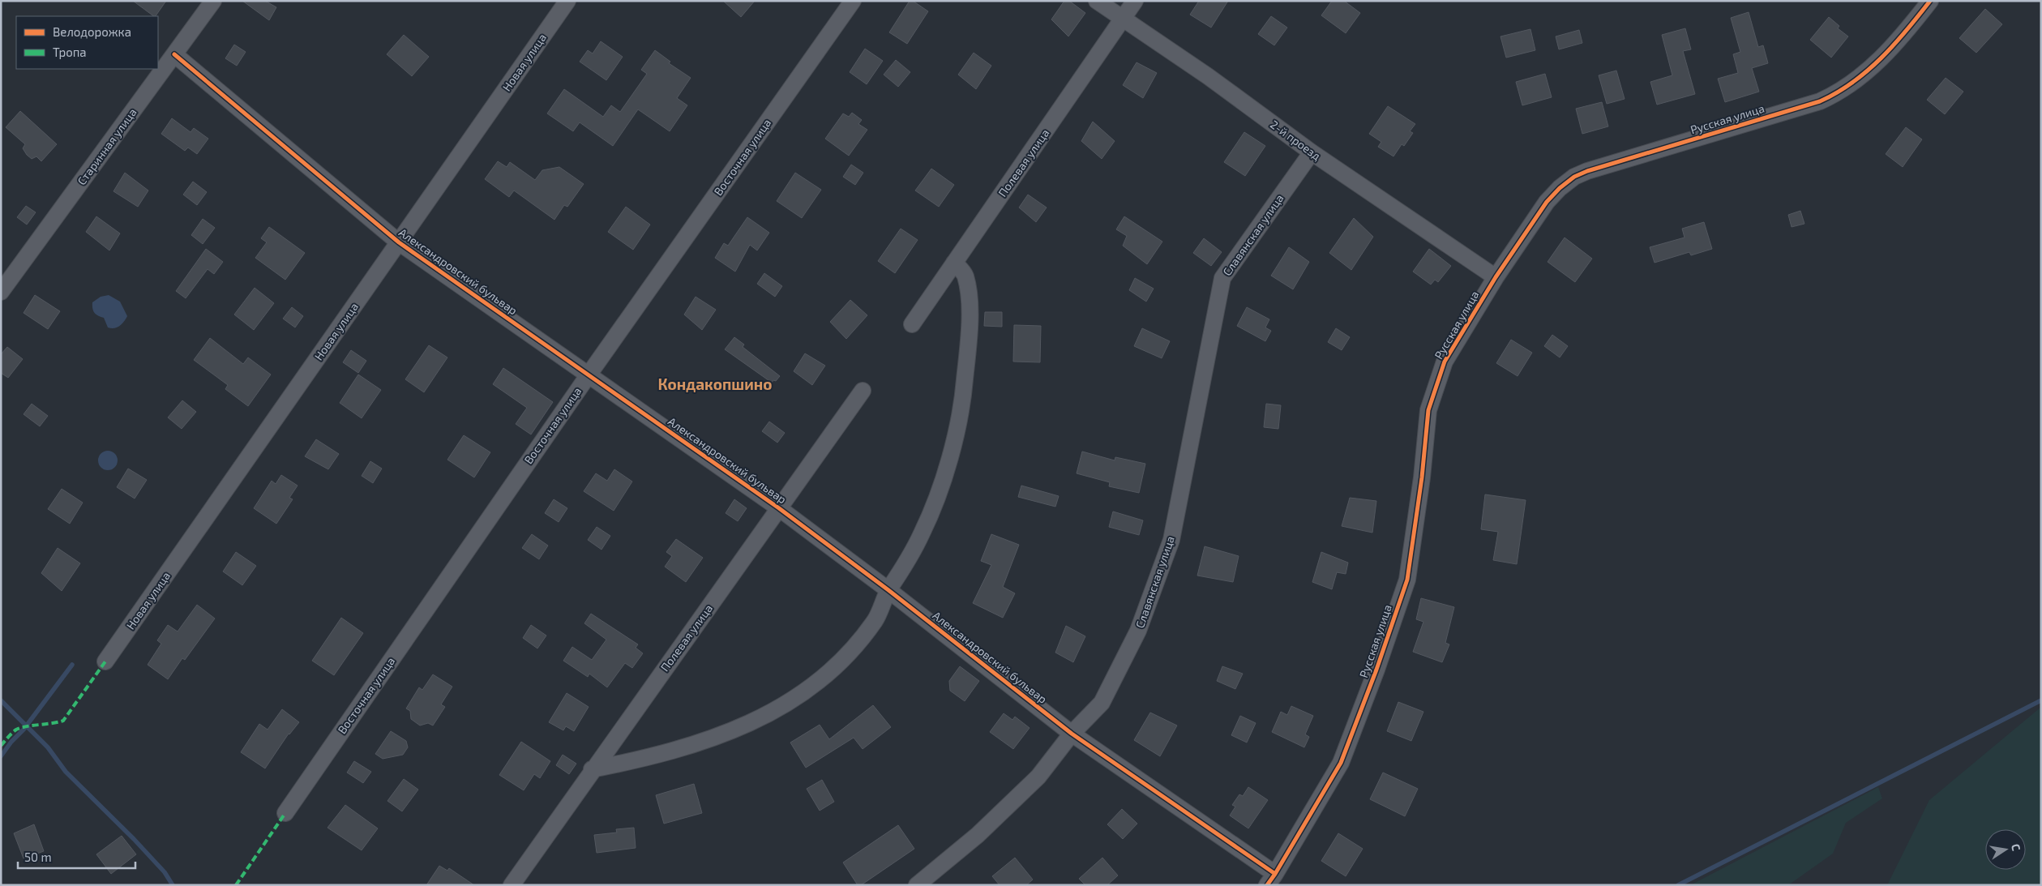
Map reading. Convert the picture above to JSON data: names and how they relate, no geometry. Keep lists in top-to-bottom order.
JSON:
{
  "streets": {
    "street": [
      "Новая улица",
      "Русская улица",
      "2-й проезд",
      "Старинная улица",
      "Восточная улица",
      "Полевая улица",
      "Славянская улица",
      "Александровский бульвар"
    ]
  },
  "crossings": [
    ["Новая улица", "Александровский бульвар"],
    ["Русская улица", "2-й проезд"],
    ["Русская улица", "Александровский бульвар"],
    ["2-й проезд", "Полевая улица"],
    ["2-й проезд", "Славянская улица"],
    ["Старинная улица", "Александровский бульвар"],
    ["Восточная улица", "Александровский бульвар"],
    ["Полевая улица", "Александровский бульвар"],
    ["Славянская улица", "Александровский бульвар"]
  ],
  "districts": ["Кондакопшино"],
  "legend": ["Велодорожка", "Тропа"],
  "scale_bar": "50 m",
  "north": "right"
}
